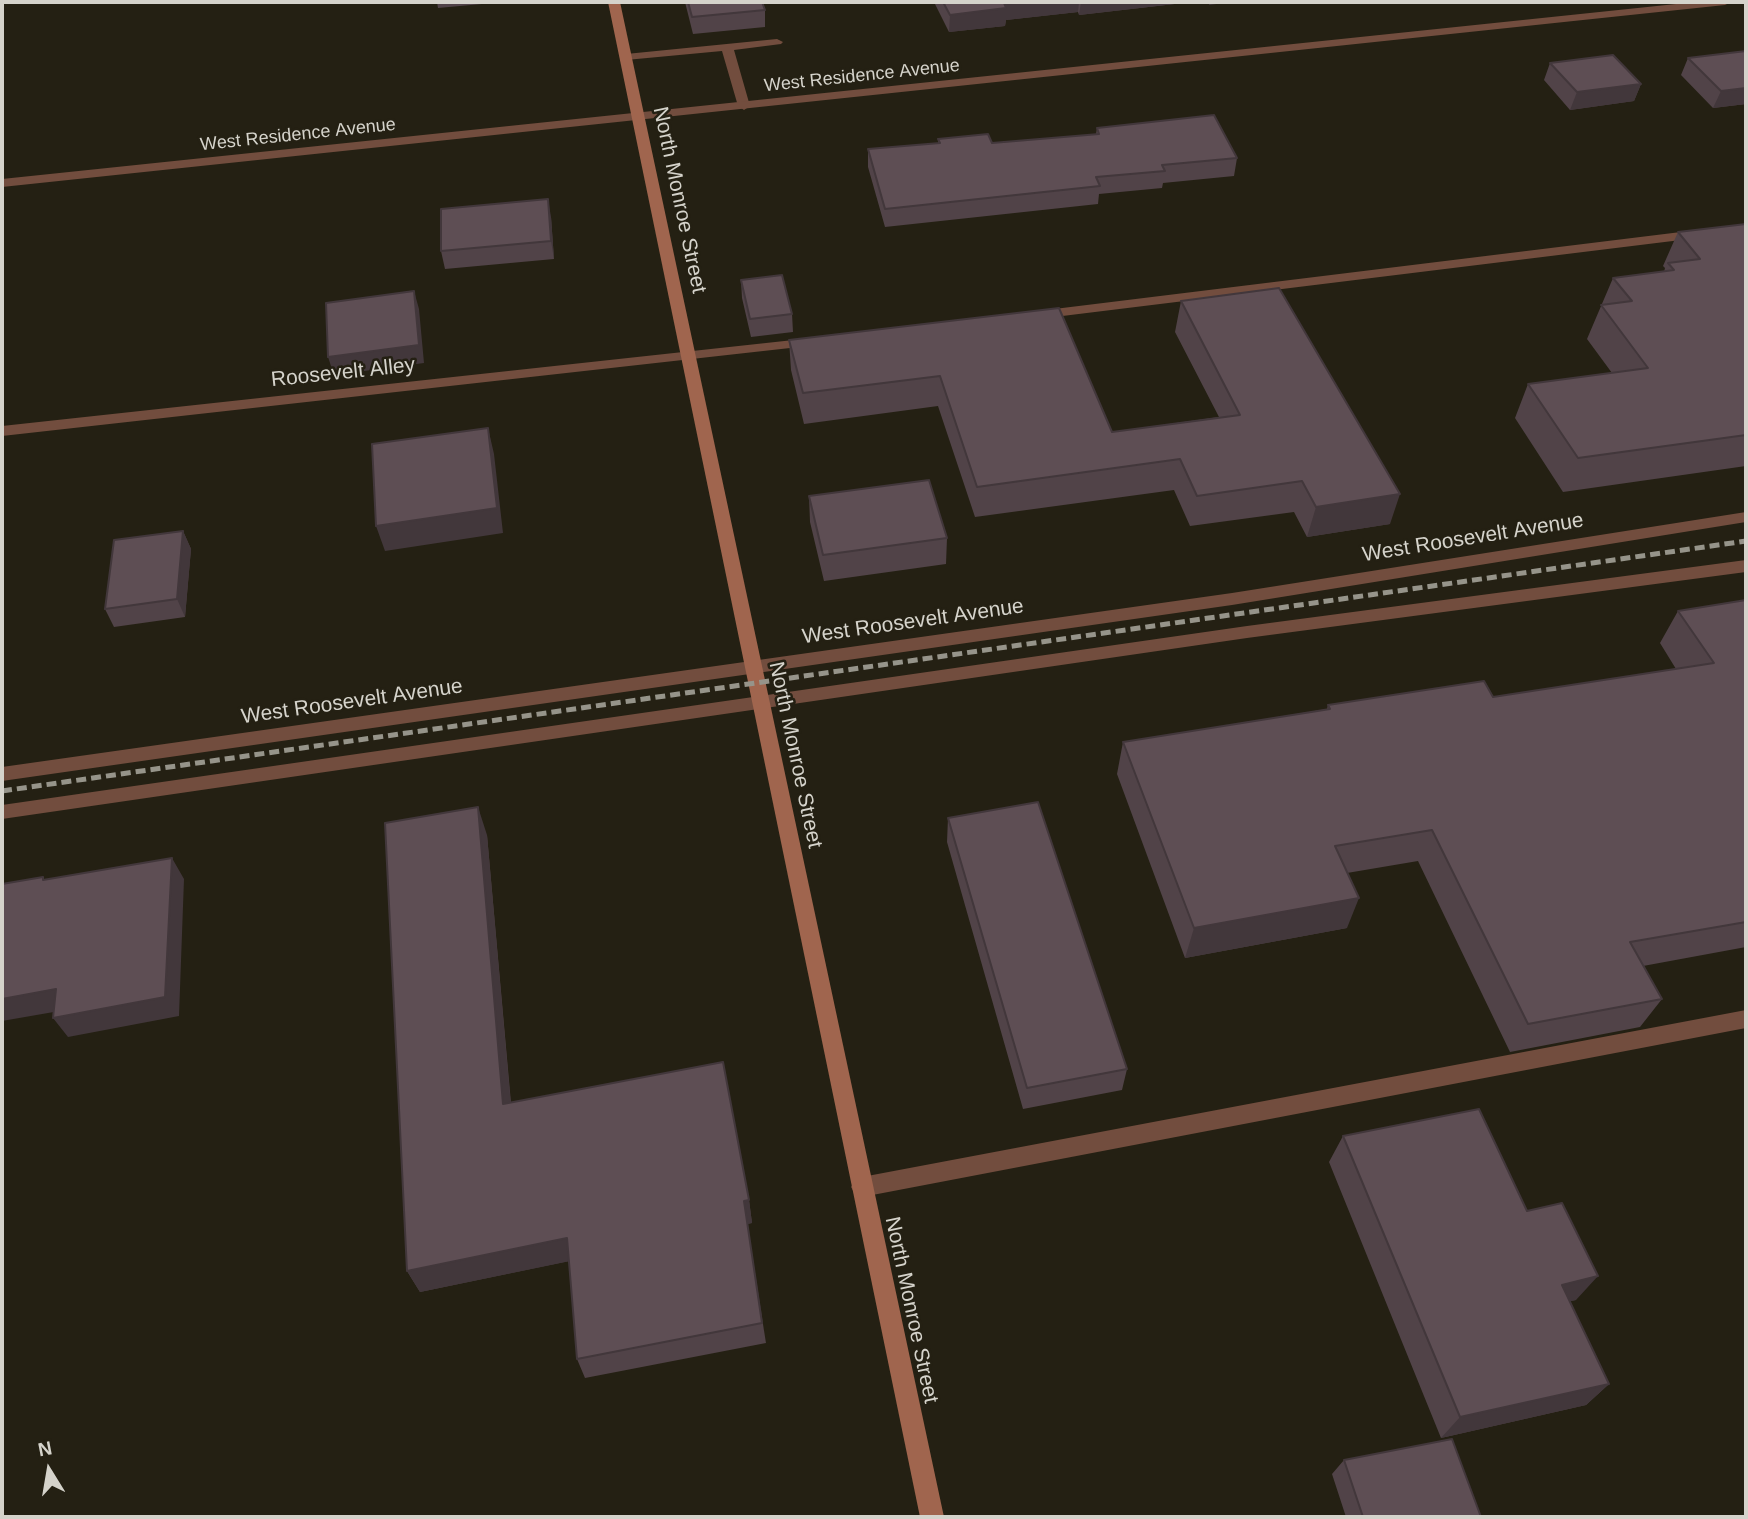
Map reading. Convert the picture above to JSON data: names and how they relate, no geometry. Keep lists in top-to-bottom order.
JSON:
{
  "streets": {
    "main road": ["North Monroe Street"],
    "street": ["West Residence Avenue", "Roosevelt Alley", "West Roosevelt Avenue"]
  },
  "crossings": [
    ["West Residence Avenue", "North Monroe Street"],
    ["North Monroe Street", "Roosevelt Alley"],
    ["North Monroe Street", "West Roosevelt Avenue"]
  ],
  "north": "top"
}
